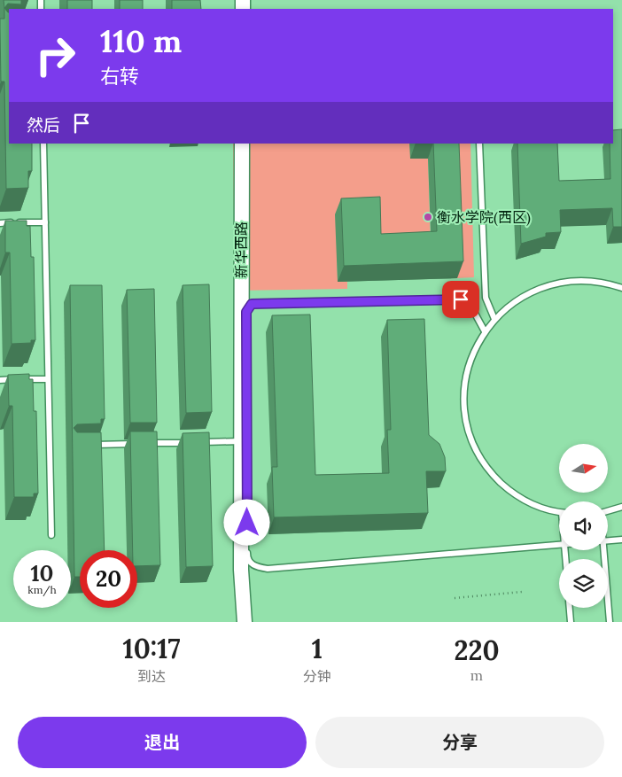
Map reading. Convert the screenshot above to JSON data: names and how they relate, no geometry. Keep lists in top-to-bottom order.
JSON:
{
  "streets": {
    "street": ["新华西路"]
  },
  "places": ["衡水学院(西区)"],
  "north": "right",
  "page": {
    "turn": ["110 m", "右转"],
    "then": "然后",
    "speed": "10 km/h",
    "limit": "20",
    "eta": [
      "10:17",
      "到达",
      "1",
      "分钟",
      "220",
      "m"
    ],
    "buttons": ["退出", "分享"]
  }
}
